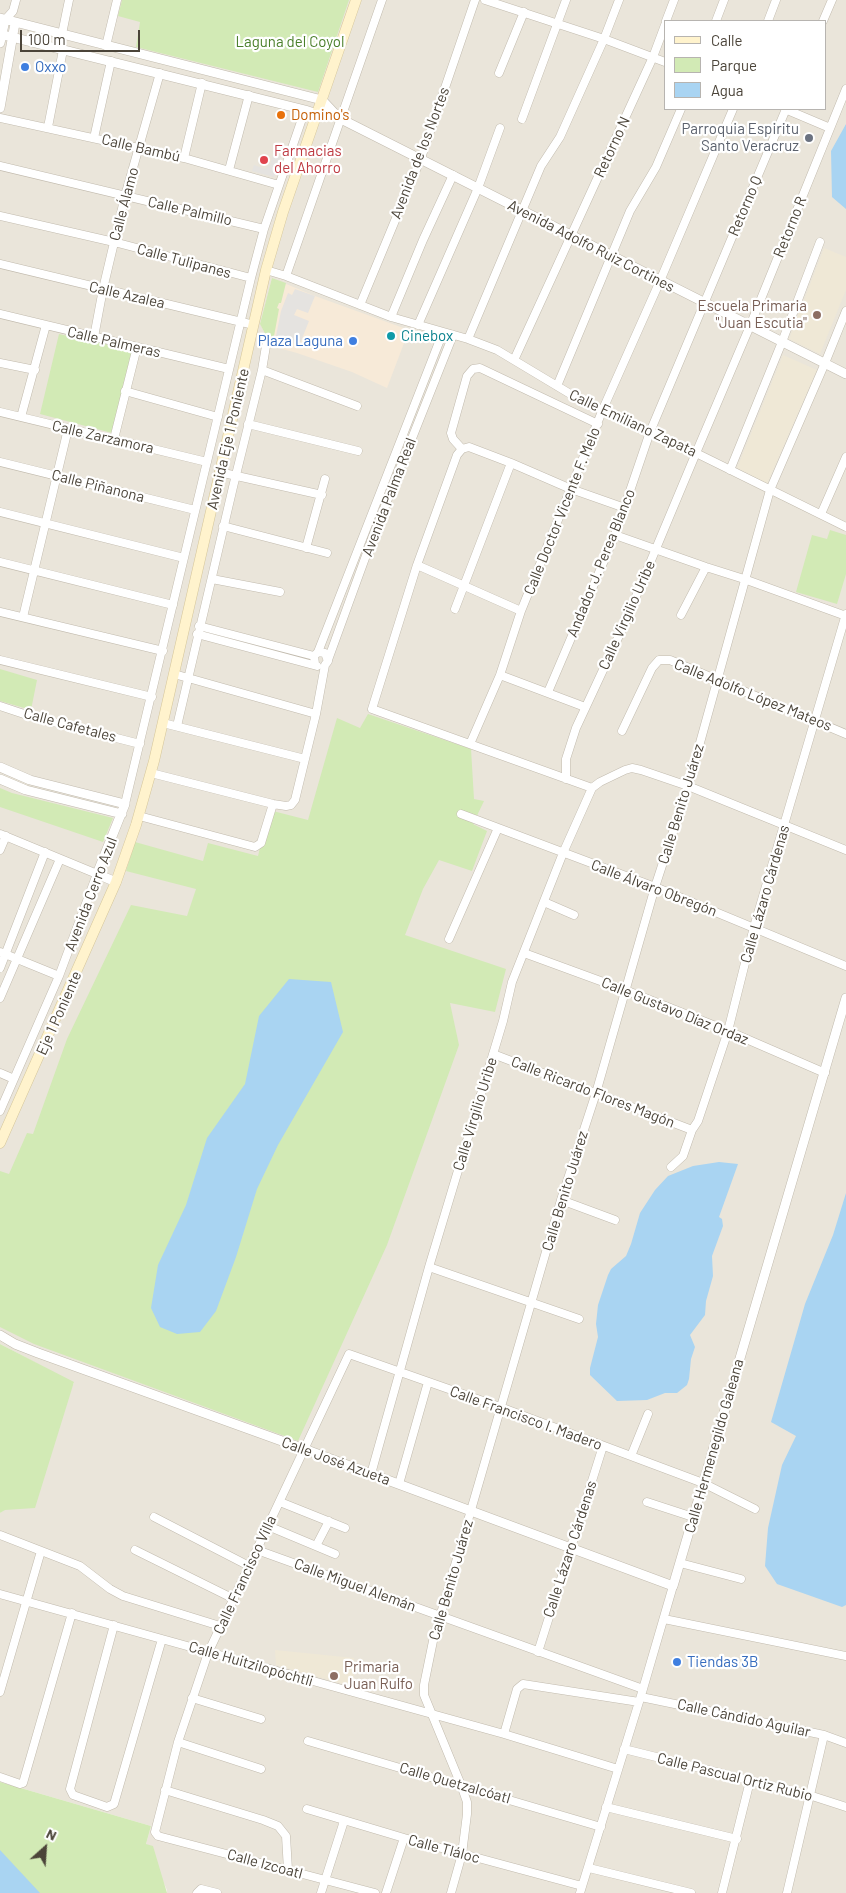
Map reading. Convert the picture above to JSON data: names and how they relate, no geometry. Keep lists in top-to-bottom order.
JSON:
{
  "streets": {
    "main road": ["Avenida Eje 1 Poniente", "Eje 1 Poniente"],
    "street": [
      "Retorno N",
      "Calle Bambú",
      "Avenida de los Nortes",
      "Calle Álamo",
      "Retorno Q",
      "Calle Palmillo",
      "Retorno R",
      "Avenida Adolfo Ruiz Cortines",
      "Calle Tulipanes",
      "Calle Azalea",
      "Calle Palmeras",
      "Calle Emiliano Zapata",
      "Calle Zarzamora",
      "Calle Piñanona",
      "Avenida Palma Real",
      "Calle Doctor Vicente F. Melo",
      "Andador J. Perea Blanco",
      "Calle Virgilio Uribe",
      "Calle Adolfo López Mateos",
      "Calle Cafetales",
      "Calle Benito Juárez",
      "Calle Álvaro Obregón",
      "Avenida Cerro Azul",
      "Calle Lázaro Cárdenas",
      "Calle Gustavo Díaz Ordaz",
      "Calle Ricardo Flores Magón",
      "Calle Francisco I. Madero",
      "Calle Hermenegildo Galeana",
      "Calle José Azueta",
      "Calle Francisco Villa",
      "Calle Miguel Alemán",
      "Calle Huitzilopóchtli",
      "Calle Cándido Aguilar",
      "Calle Pascual Ortiz Rubio",
      "Calle Quetzalcóatl",
      "Calle Tláloc",
      "Calle Izcoatl"
    ]
  },
  "crossings": [
    ["Retorno N", "Avenida Adolfo Ruiz Cortines"],
    ["Retorno N", "Calle Emiliano Zapata"],
    ["Calle Bambú", "Calle Álamo"],
    ["Calle Bambú", "Avenida Eje 1 Poniente"],
    ["Avenida de los Nortes", "Avenida Adolfo Ruiz Cortines"],
    ["Avenida de los Nortes", "Calle Emiliano Zapata"],
    ["Calle Álamo", "Calle Palmillo"],
    ["Calle Álamo", "Avenida Adolfo Ruiz Cortines"],
    ["Calle Álamo", "Calle Tulipanes"],
    ["Calle Álamo", "Calle Azalea"],
    ["Calle Álamo", "Calle Palmeras"],
    ["Retorno Q", "Avenida Adolfo Ruiz Cortines"],
    ["Retorno Q", "Calle Emiliano Zapata"],
    ["Retorno Q", "Andador J. Perea Blanco"],
    ["Calle Palmillo", "Avenida Eje 1 Poniente"],
    ["Retorno R", "Avenida Adolfo Ruiz Cortines"],
    ["Retorno R", "Calle Emiliano Zapata"],
    ["Retorno R", "Calle Virgilio Uribe"],
    ["Avenida Adolfo Ruiz Cortines", "Avenida Eje 1 Poniente"],
    ["Avenida Adolfo Ruiz Cortines", "Calle Doctor Vicente F. Melo"],
    ["Avenida Adolfo Ruiz Cortines", "Calle Benito Juárez"],
    ["Calle Tulipanes", "Avenida Eje 1 Poniente"],
    ["Calle Azalea", "Avenida Eje 1 Poniente"],
    ["Calle Palmeras", "Avenida Eje 1 Poniente"],
    ["Calle Emiliano Zapata", "Avenida Eje 1 Poniente"],
    ["Calle Emiliano Zapata", "Avenida Palma Real"],
    ["Calle Emiliano Zapata", "Calle Doctor Vicente F. Melo"],
    ["Calle Emiliano Zapata", "Andador J. Perea Blanco"],
    ["Calle Emiliano Zapata", "Calle Virgilio Uribe"],
    ["Calle Emiliano Zapata", "Calle Benito Juárez"],
    ["Calle Zarzamora", "Avenida Eje 1 Poniente"],
    ["Avenida Eje 1 Poniente", "Calle Piñanona"],
    ["Avenida Eje 1 Poniente", "Calle Cafetales"],
    ["Avenida Eje 1 Poniente", "Avenida Cerro Azul"],
    ["Avenida Eje 1 Poniente", "Eje 1 Poniente"],
    ["Calle Virgilio Uribe", "Calle Álvaro Obregón"],
    ["Calle Virgilio Uribe", "Calle Gustavo Díaz Ordaz"],
    ["Calle Virgilio Uribe", "Calle Ricardo Flores Magón"],
    ["Calle Virgilio Uribe", "Calle Francisco I. Madero"],
    ["Calle Virgilio Uribe", "Calle José Azueta"],
    ["Calle Adolfo López Mateos", "Calle Benito Juárez"],
    ["Calle Adolfo López Mateos", "Calle Lázaro Cárdenas"],
    ["Calle Benito Juárez", "Calle Álvaro Obregón"],
    ["Calle Benito Juárez", "Calle Gustavo Díaz Ordaz"],
    ["Calle Benito Juárez", "Calle Ricardo Flores Magón"],
    ["Calle Benito Juárez", "Calle Francisco I. Madero"],
    ["Calle Benito Juárez", "Calle José Azueta"],
    ["Calle Benito Juárez", "Calle Miguel Alemán"],
    ["Calle Benito Juárez", "Calle Huitzilopóchtli"],
    ["Calle Benito Juárez", "Calle Quetzalcóatl"],
    ["Calle Benito Juárez", "Calle Tláloc"],
    ["Calle Álvaro Obregón", "Calle Lázaro Cárdenas"],
    ["Calle Lázaro Cárdenas", "Calle Gustavo Díaz Ordaz"],
    ["Calle Lázaro Cárdenas", "Calle Ricardo Flores Magón"],
    ["Calle Lázaro Cárdenas", "Calle Francisco I. Madero"],
    ["Calle Lázaro Cárdenas", "Calle José Azueta"],
    ["Calle Lázaro Cárdenas", "Calle Miguel Alemán"],
    ["Calle Gustavo Díaz Ordaz", "Calle Hermenegildo Galeana"],
    ["Calle Francisco I. Madero", "Calle Hermenegildo Galeana"],
    ["Calle Francisco I. Madero", "Calle Francisco Villa"],
    ["Calle Hermenegildo Galeana", "Calle José Azueta"],
    ["Calle Hermenegildo Galeana", "Calle Miguel Alemán"],
    ["Calle Hermenegildo Galeana", "Calle Huitzilopóchtli"],
    ["Calle Hermenegildo Galeana", "Calle Cándido Aguilar"],
    ["Calle Hermenegildo Galeana", "Calle Pascual Ortiz Rubio"],
    ["Calle Hermenegildo Galeana", "Calle Quetzalcóatl"],
    ["Calle Hermenegildo Galeana", "Calle Tláloc"],
    ["Calle José Azueta", "Calle Francisco Villa"],
    ["Calle Francisco Villa", "Calle Miguel Alemán"],
    ["Calle Francisco Villa", "Calle Huitzilopóchtli"],
    ["Calle Francisco Villa", "Calle Izcoatl"],
    ["Calle Miguel Alemán", "Calle Cándido Aguilar"]
  ],
  "parks": ["Laguna del Coyol"],
  "places": [
    "Oxxo",
    "Domino's",
    "Parroquia Espiritu Santo Veracruz",
    "Farmacias del Ahorro",
    "Escuela Primaria \"Juan Escutia\"",
    "Cinebox",
    "Plaza Laguna",
    "Tiendas 3B",
    "Primaria Juan Rulfo"
  ],
  "legend": ["Calle", "Parque", "Agua"],
  "scale_bar": "100 m",
  "north": "top right"
}
